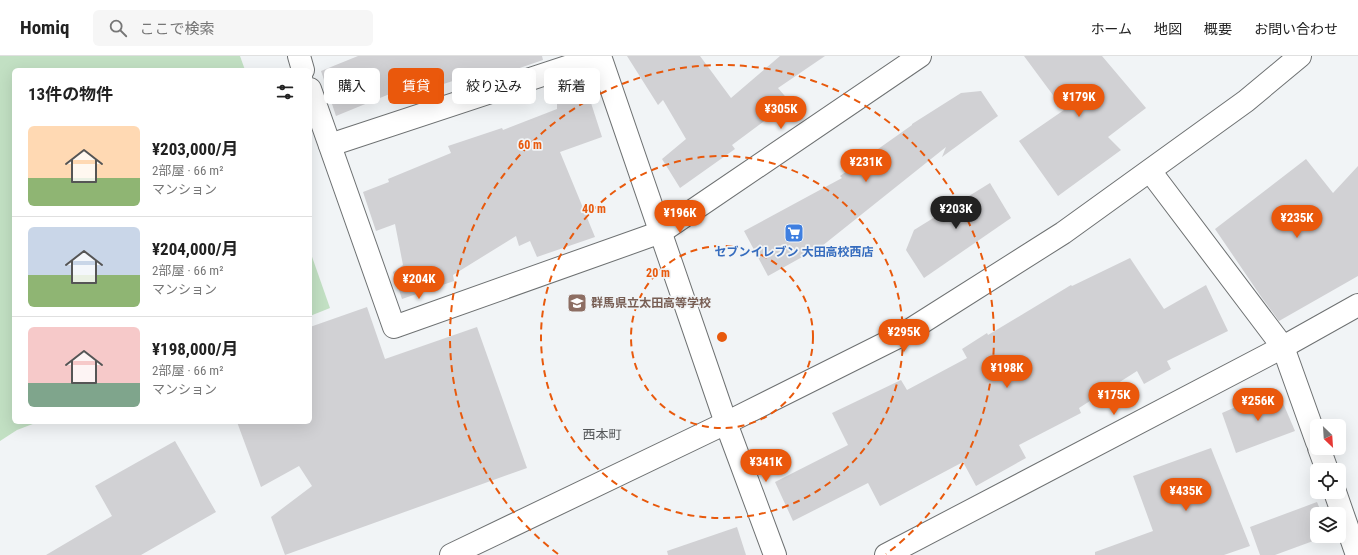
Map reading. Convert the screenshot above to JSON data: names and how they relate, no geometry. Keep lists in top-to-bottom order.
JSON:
{
  "districts": ["西本町"],
  "places": {
    "supermarket": ["セブンイレブン 大田高校西店"],
    "school or university": ["群馬県立太田高等学校"]
  },
  "north": "bottom right",
  "page": {
    "header": "Homiq",
    "search": "ここで検索",
    "nav": [
      "ホーム",
      "地図",
      "概要",
      "お問い合わせ"
    ],
    "chip": [
      "購入",
      "賃貸",
      "絞り込み",
      "新着"
    ],
    "heading": "13件の物件",
    "price": [
      "¥179K",
      "¥305K",
      "¥231K",
      "¥203K",
      "¥196K",
      "¥235K",
      "¥204K",
      "¥295K",
      "¥198K",
      "¥175K",
      "¥256K",
      "¥341K",
      "¥435K"
    ],
    "list": [
      {
        "name": "¥203,000/月",
        "note": "2部屋 · 66 m² · マンション"
      },
      {
        "name": "¥204,000/月",
        "note": "2部屋 · 66 m² · マンション"
      },
      {
        "name": "¥198,000/月",
        "note": "2部屋 · 66 m² · マンション"
      }
    ]
  },
  "rings": ["60 m", "40 m", "20 m"]
}
